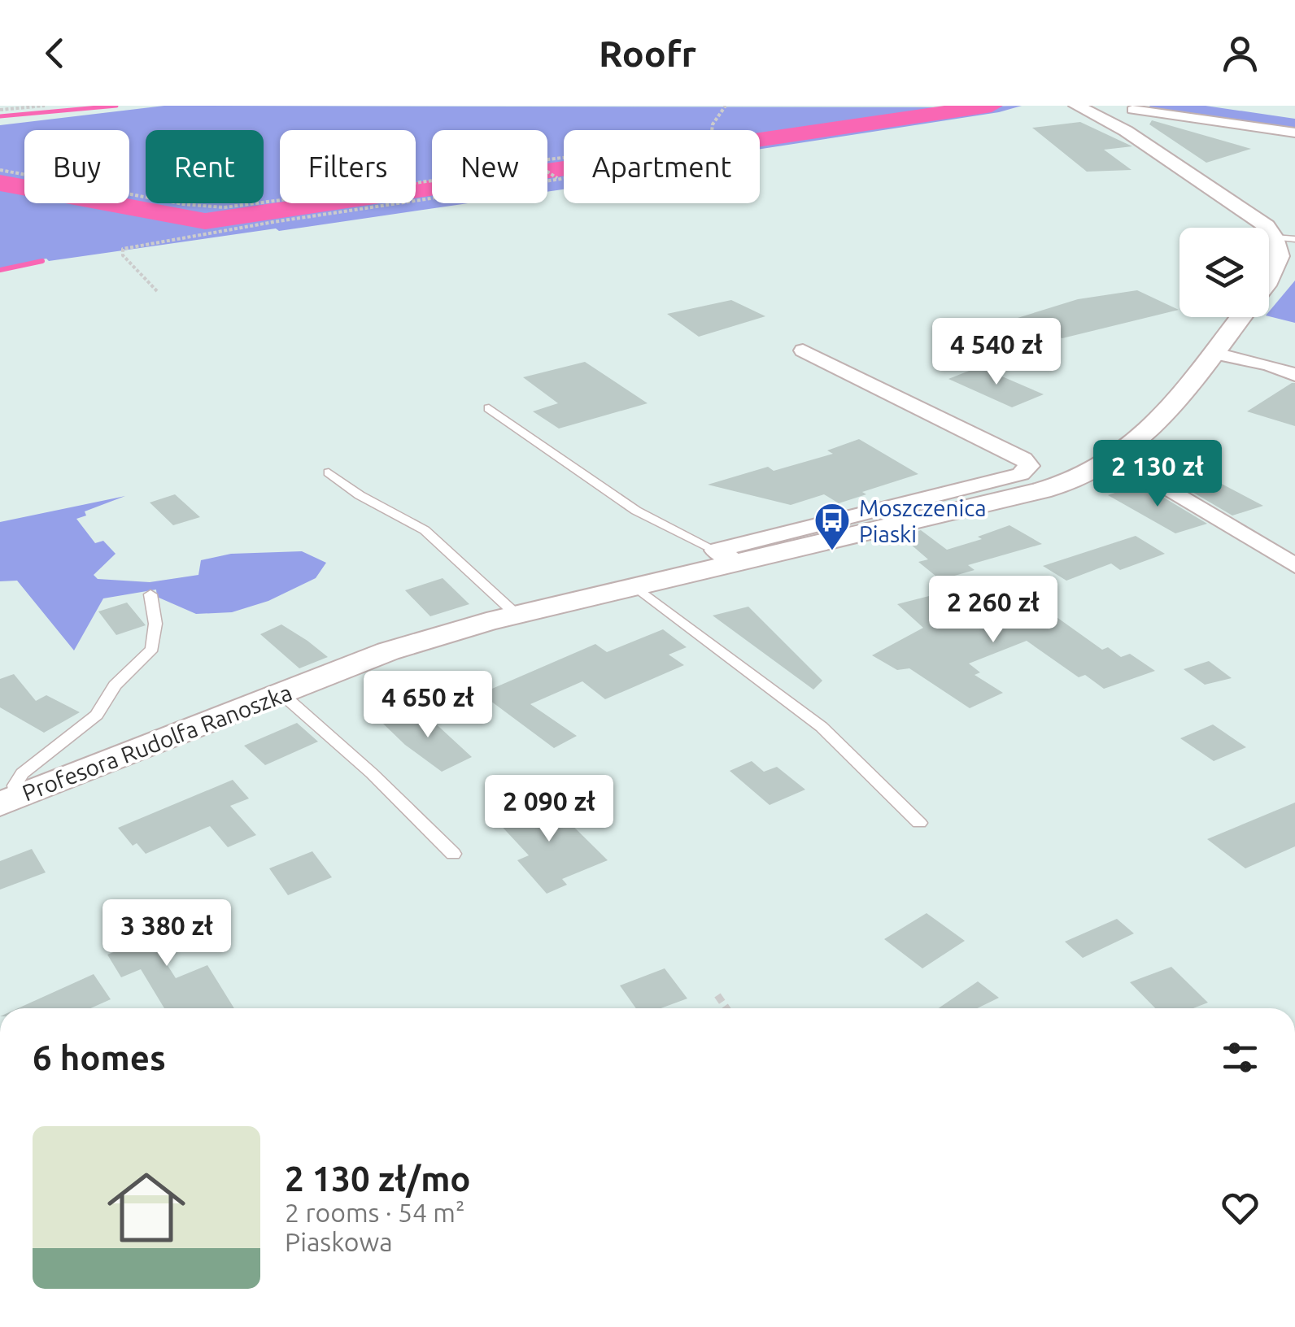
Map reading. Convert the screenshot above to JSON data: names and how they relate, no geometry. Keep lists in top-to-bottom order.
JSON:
{
  "streets": {
    "street": ["Profesora Rudolfa Ranoszka"]
  },
  "places": {
    "bus stop": ["Moszczenica Piaski"]
  },
  "page": {
    "header": "Roofr",
    "chip": [
      "Buy",
      "Rent",
      "Filters",
      "New",
      "Apartment"
    ],
    "price": [
      "4 540 zł",
      "2 130 zł",
      "2 260 zł",
      "4 650 zł",
      "2 090 zł",
      "3 380 zł"
    ],
    "heading": "6 homes",
    "list": [
      {
        "name": "2 130 zł/mo",
        "note": "2 rooms · 54 m² · Piaskowa"
      }
    ]
  }
}
